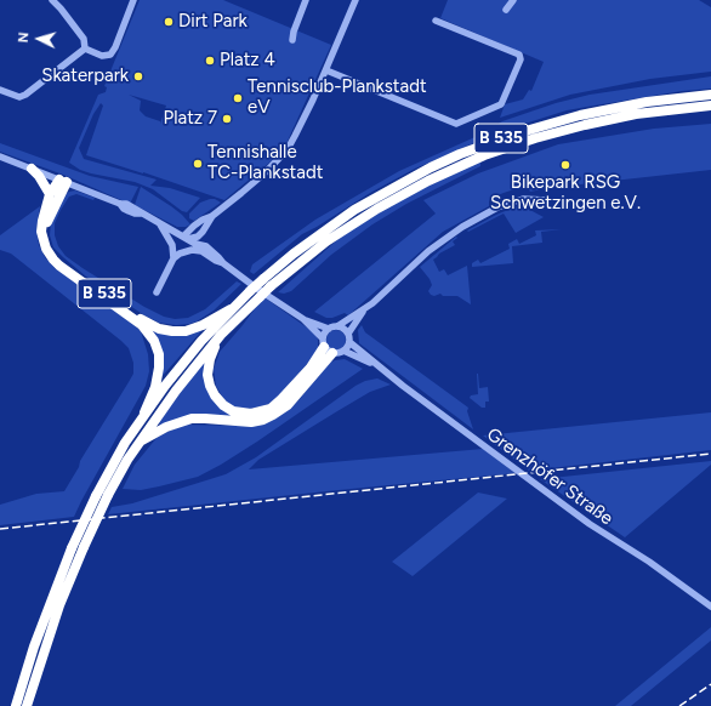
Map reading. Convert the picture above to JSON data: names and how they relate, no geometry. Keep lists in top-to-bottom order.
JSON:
{
  "streets": {
    "highway": ["B 535"],
    "street": ["Grenzhöfer Straße"]
  },
  "crossings": [
    ["B 535", "Grenzhöfer Straße"]
  ],
  "places": [
    "Dirt Park",
    "Platz 4",
    "Skaterpark",
    "Tennisclub-Plankstadt eV",
    "Platz 7",
    "Tennishalle TC-Plankstadt",
    "Bikepark RSG Schwetzingen e.V."
  ],
  "north": "left"
}
